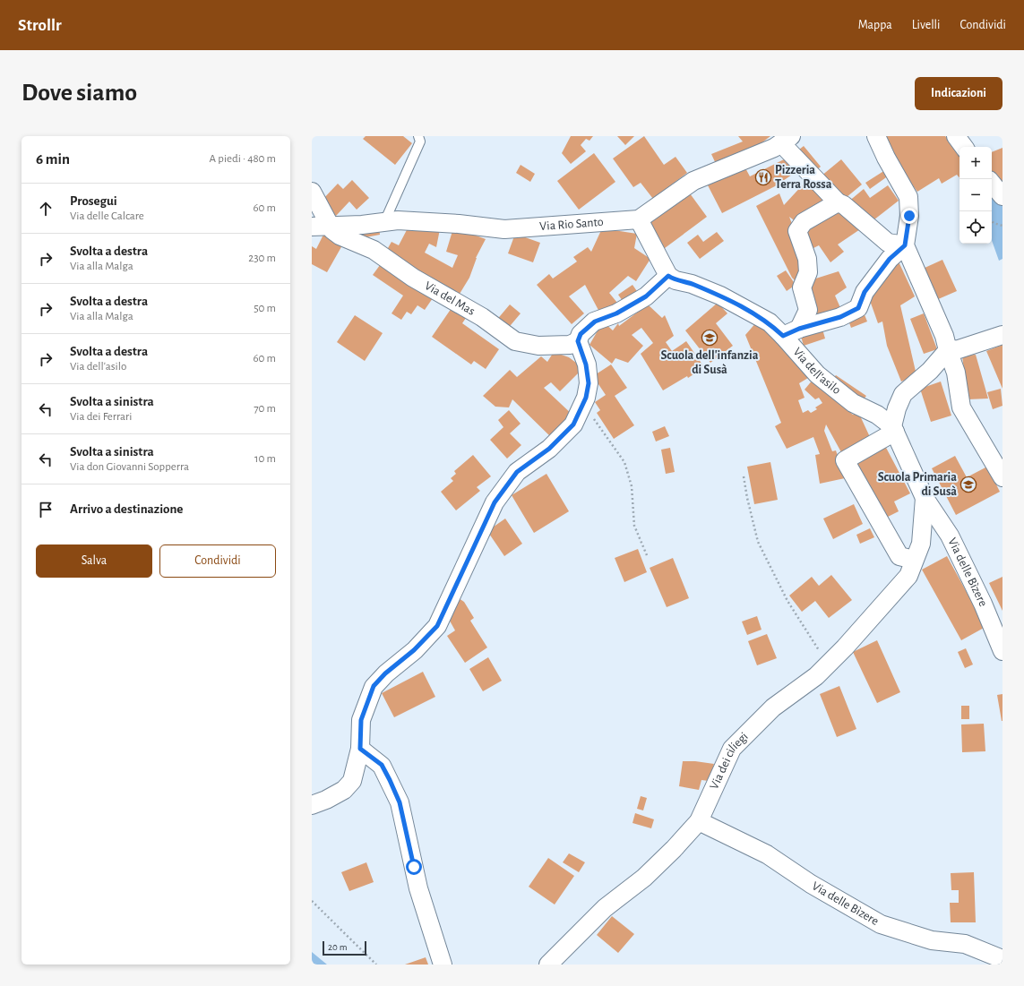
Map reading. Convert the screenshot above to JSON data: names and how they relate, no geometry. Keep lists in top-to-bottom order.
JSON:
{
  "streets": {
    "street": [
      "Via Rio Santo",
      "Via del Mas",
      "Via dell'asilo",
      "Via delle Bìzere",
      "Via dei ciliegi"
    ]
  },
  "crossings": [
    ["Via Rio Santo", "Via del Mas"],
    ["Via dell'asilo", "Via dei ciliegi"],
    ["Via delle Bìzere", "Via dei ciliegi"]
  ],
  "places": {
    "restaurant": ["Pizzeria Terra Rossa"],
    "school or university": ["Scuola dell'infanzia di Susà", "Scuola Primaria di Susà"]
  },
  "scale_bar": "20 m",
  "page": {
    "header": "Strollr",
    "nav": ["Mappa", "Livelli", "Condividi"],
    "buttons": [
      "Indicazioni",
      ["Salva", "Condividi"]
    ],
    "title": "Dove siamo",
    "heading": ["6 min", "A piedi · 480 m"],
    "map_buttons": ["+", "−"],
    "list": [
      ["Prosegui", "Via delle Calcare", "60 m"],
      ["Svolta a destra", "Via alla Malga", "230 m"],
      ["Svolta a destra", "Via alla Malga", "50 m"],
      ["Svolta a destra", "Via dell'asilo", "60 m"],
      ["Svolta a sinistra", "Via dei Ferrari", "70 m"],
      ["Svolta a sinistra", "Via don Giovanni Sopperra", "10 m"],
      "Arrivo a destinazione"
    ],
    "scale": "20 m"
  }
}
